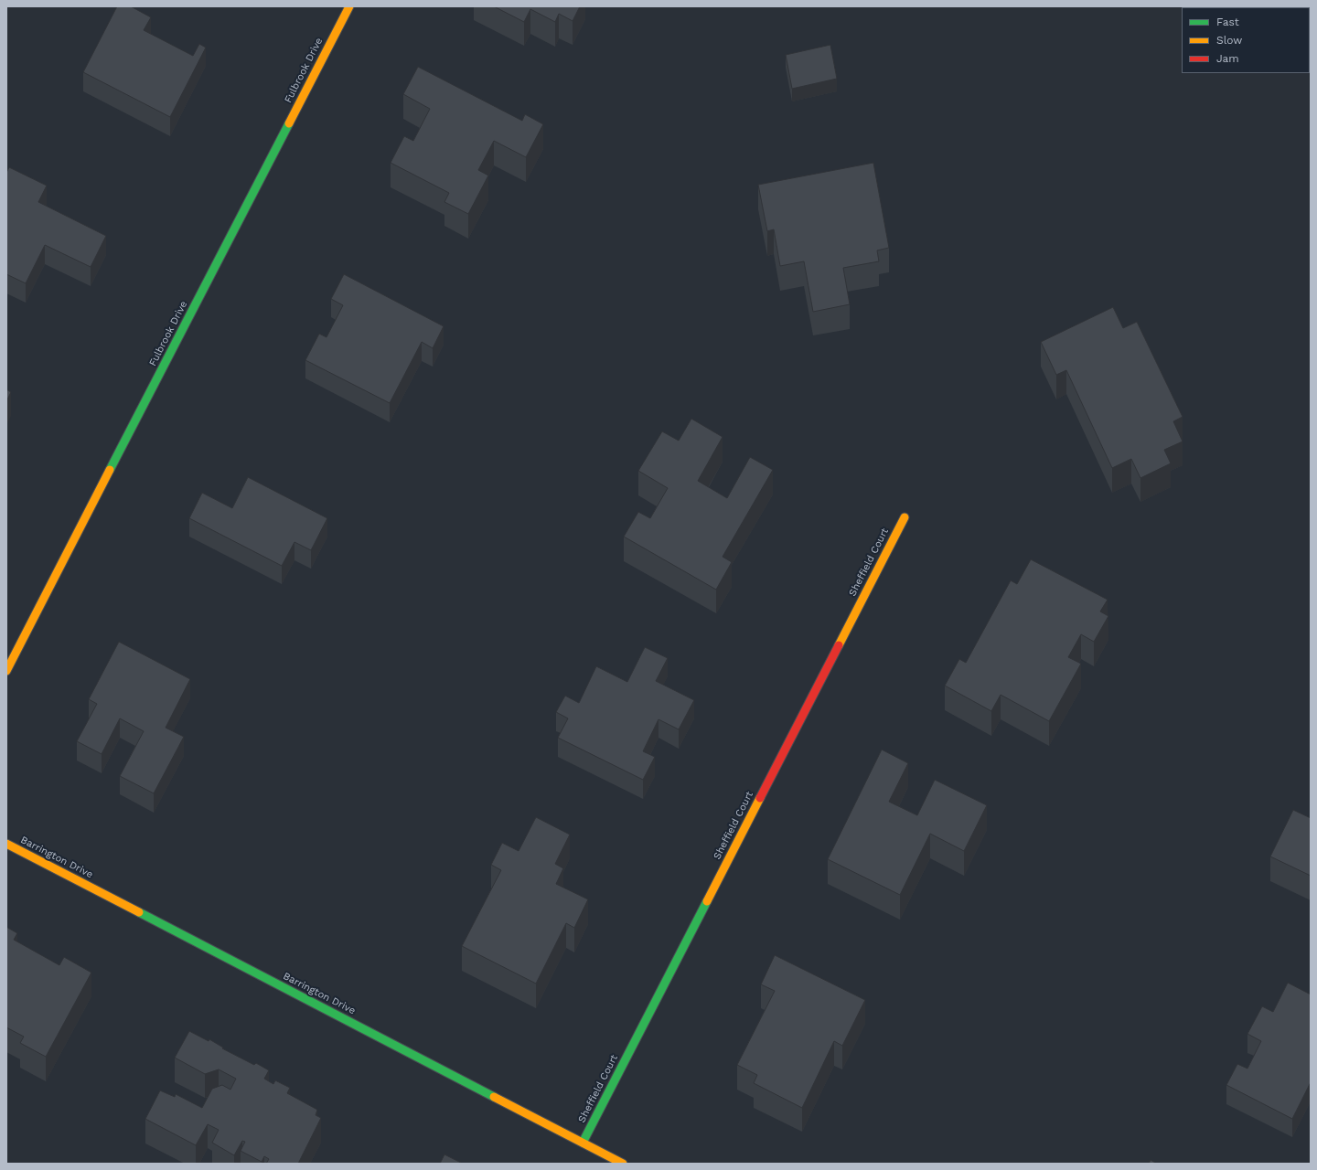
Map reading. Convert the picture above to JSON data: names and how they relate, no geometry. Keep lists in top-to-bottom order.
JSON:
{
  "streets": {
    "street": ["Fulbrook Drive", "Sheffield Court", "Barrington Drive"]
  },
  "crossings": [
    ["Sheffield Court", "Barrington Drive"]
  ],
  "legend": ["Fast", "Slow", "Jam"]
}
